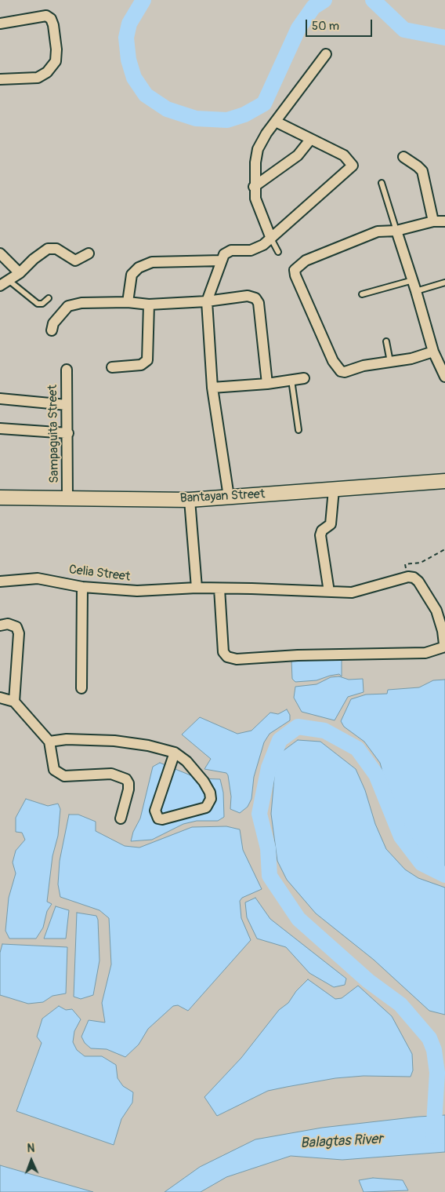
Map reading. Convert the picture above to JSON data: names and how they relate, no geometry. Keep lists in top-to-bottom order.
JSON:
{
  "streets": {
    "main road": ["Bantayan Street"],
    "street": ["Sampaguita Street", "Celia Street"]
  },
  "crossings": [
    ["Sampaguita Street", "Bantayan Street"]
  ],
  "water": ["Balagtas River"],
  "scale_bar": "50 m",
  "north": "top"
}
